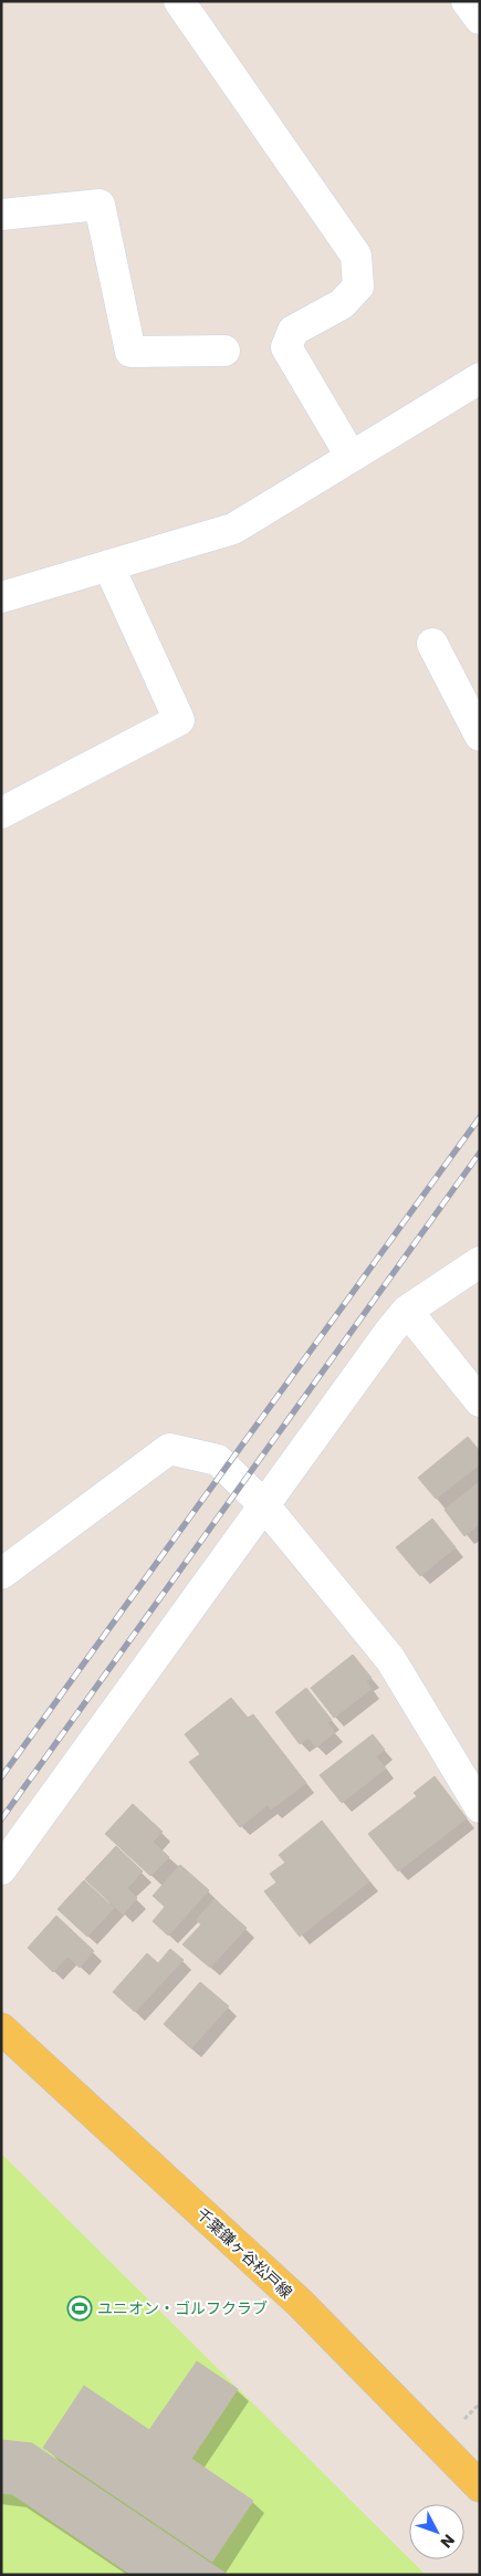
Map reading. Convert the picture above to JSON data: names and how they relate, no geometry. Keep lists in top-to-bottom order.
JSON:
{
  "streets": {
    "main road": ["千葉鎌ヶ谷松戸線"]
  },
  "places": {
    "sports": ["ユニオン・ゴルフクラブ"]
  },
  "north": "bottom right"
}
